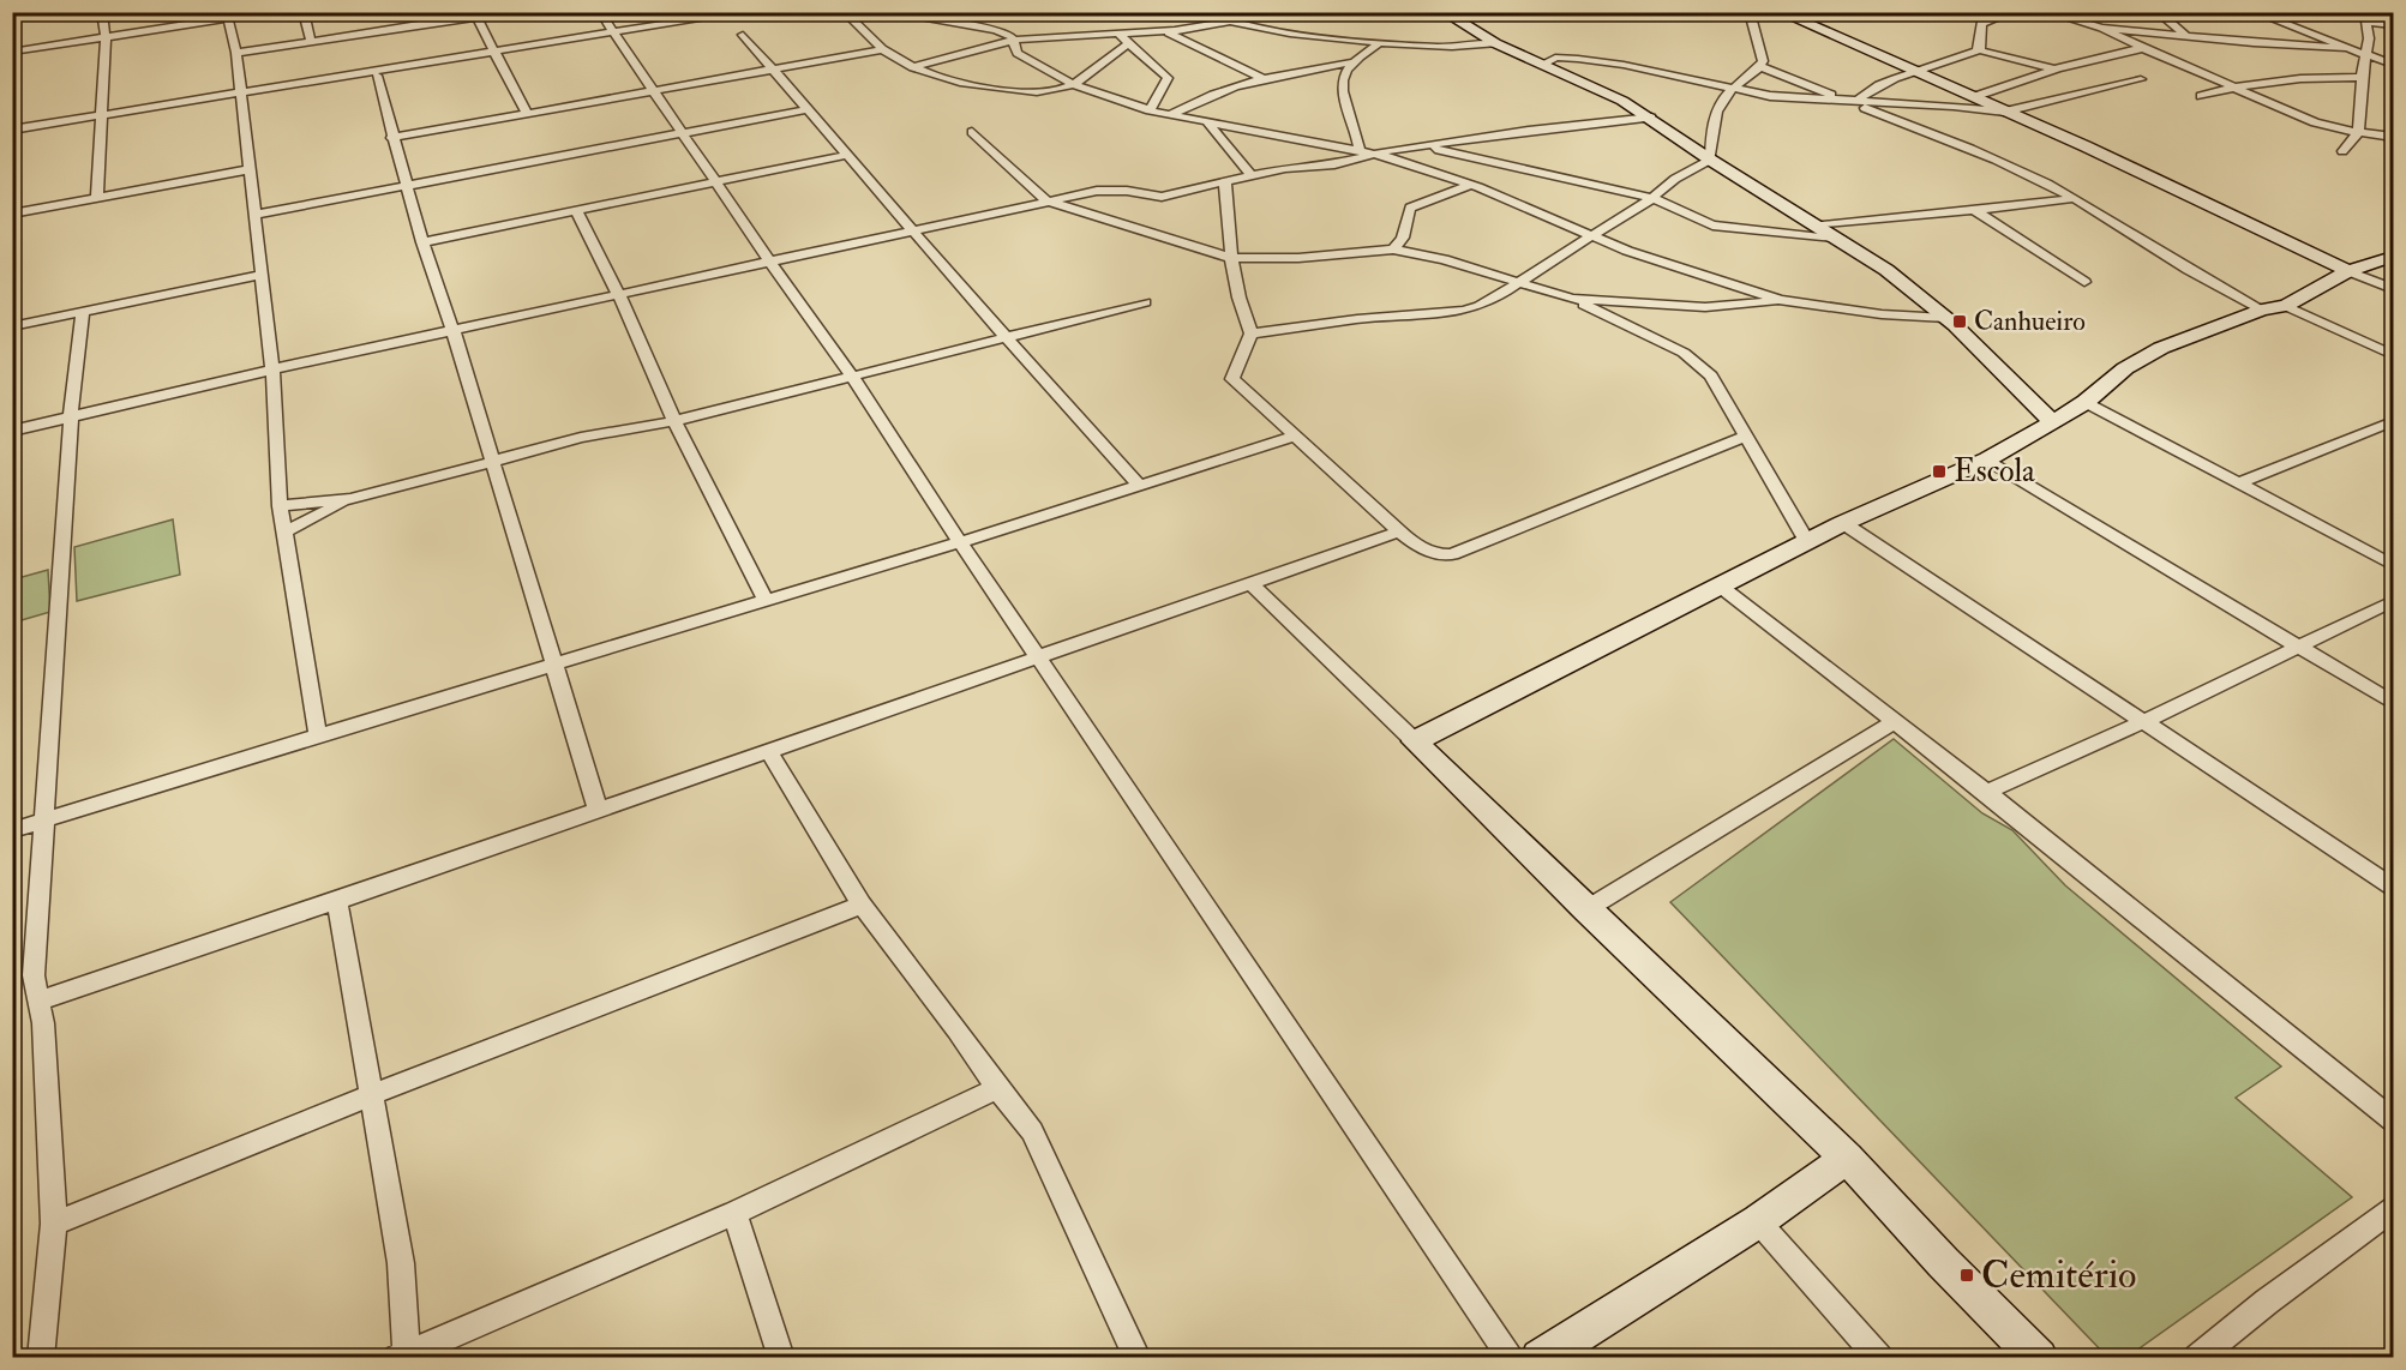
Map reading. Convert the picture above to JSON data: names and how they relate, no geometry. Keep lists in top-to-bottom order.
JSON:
{
  "places": {
    "transit": ["Canhueiro", "Escola", "Cemitério"]
  }
}
